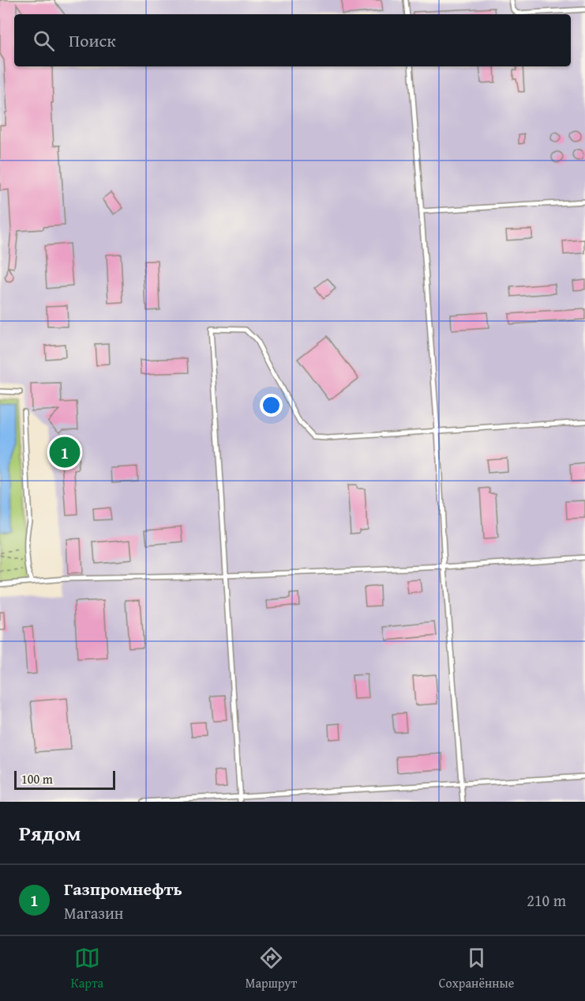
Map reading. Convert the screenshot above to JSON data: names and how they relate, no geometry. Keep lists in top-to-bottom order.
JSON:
{
  "scale_bar": "100 m",
  "page": {
    "search": "Поиск",
    "pins": "1",
    "scale": "100 m",
    "heading": "Рядом",
    "list": [
      {
        "mark": "1",
        "name": "Газпромнефть",
        "note": "Магазин",
        "value": "210 m"
      }
    ],
    "nav": ["Карта", "Маршрут", "Сохранённые"]
  }
}
